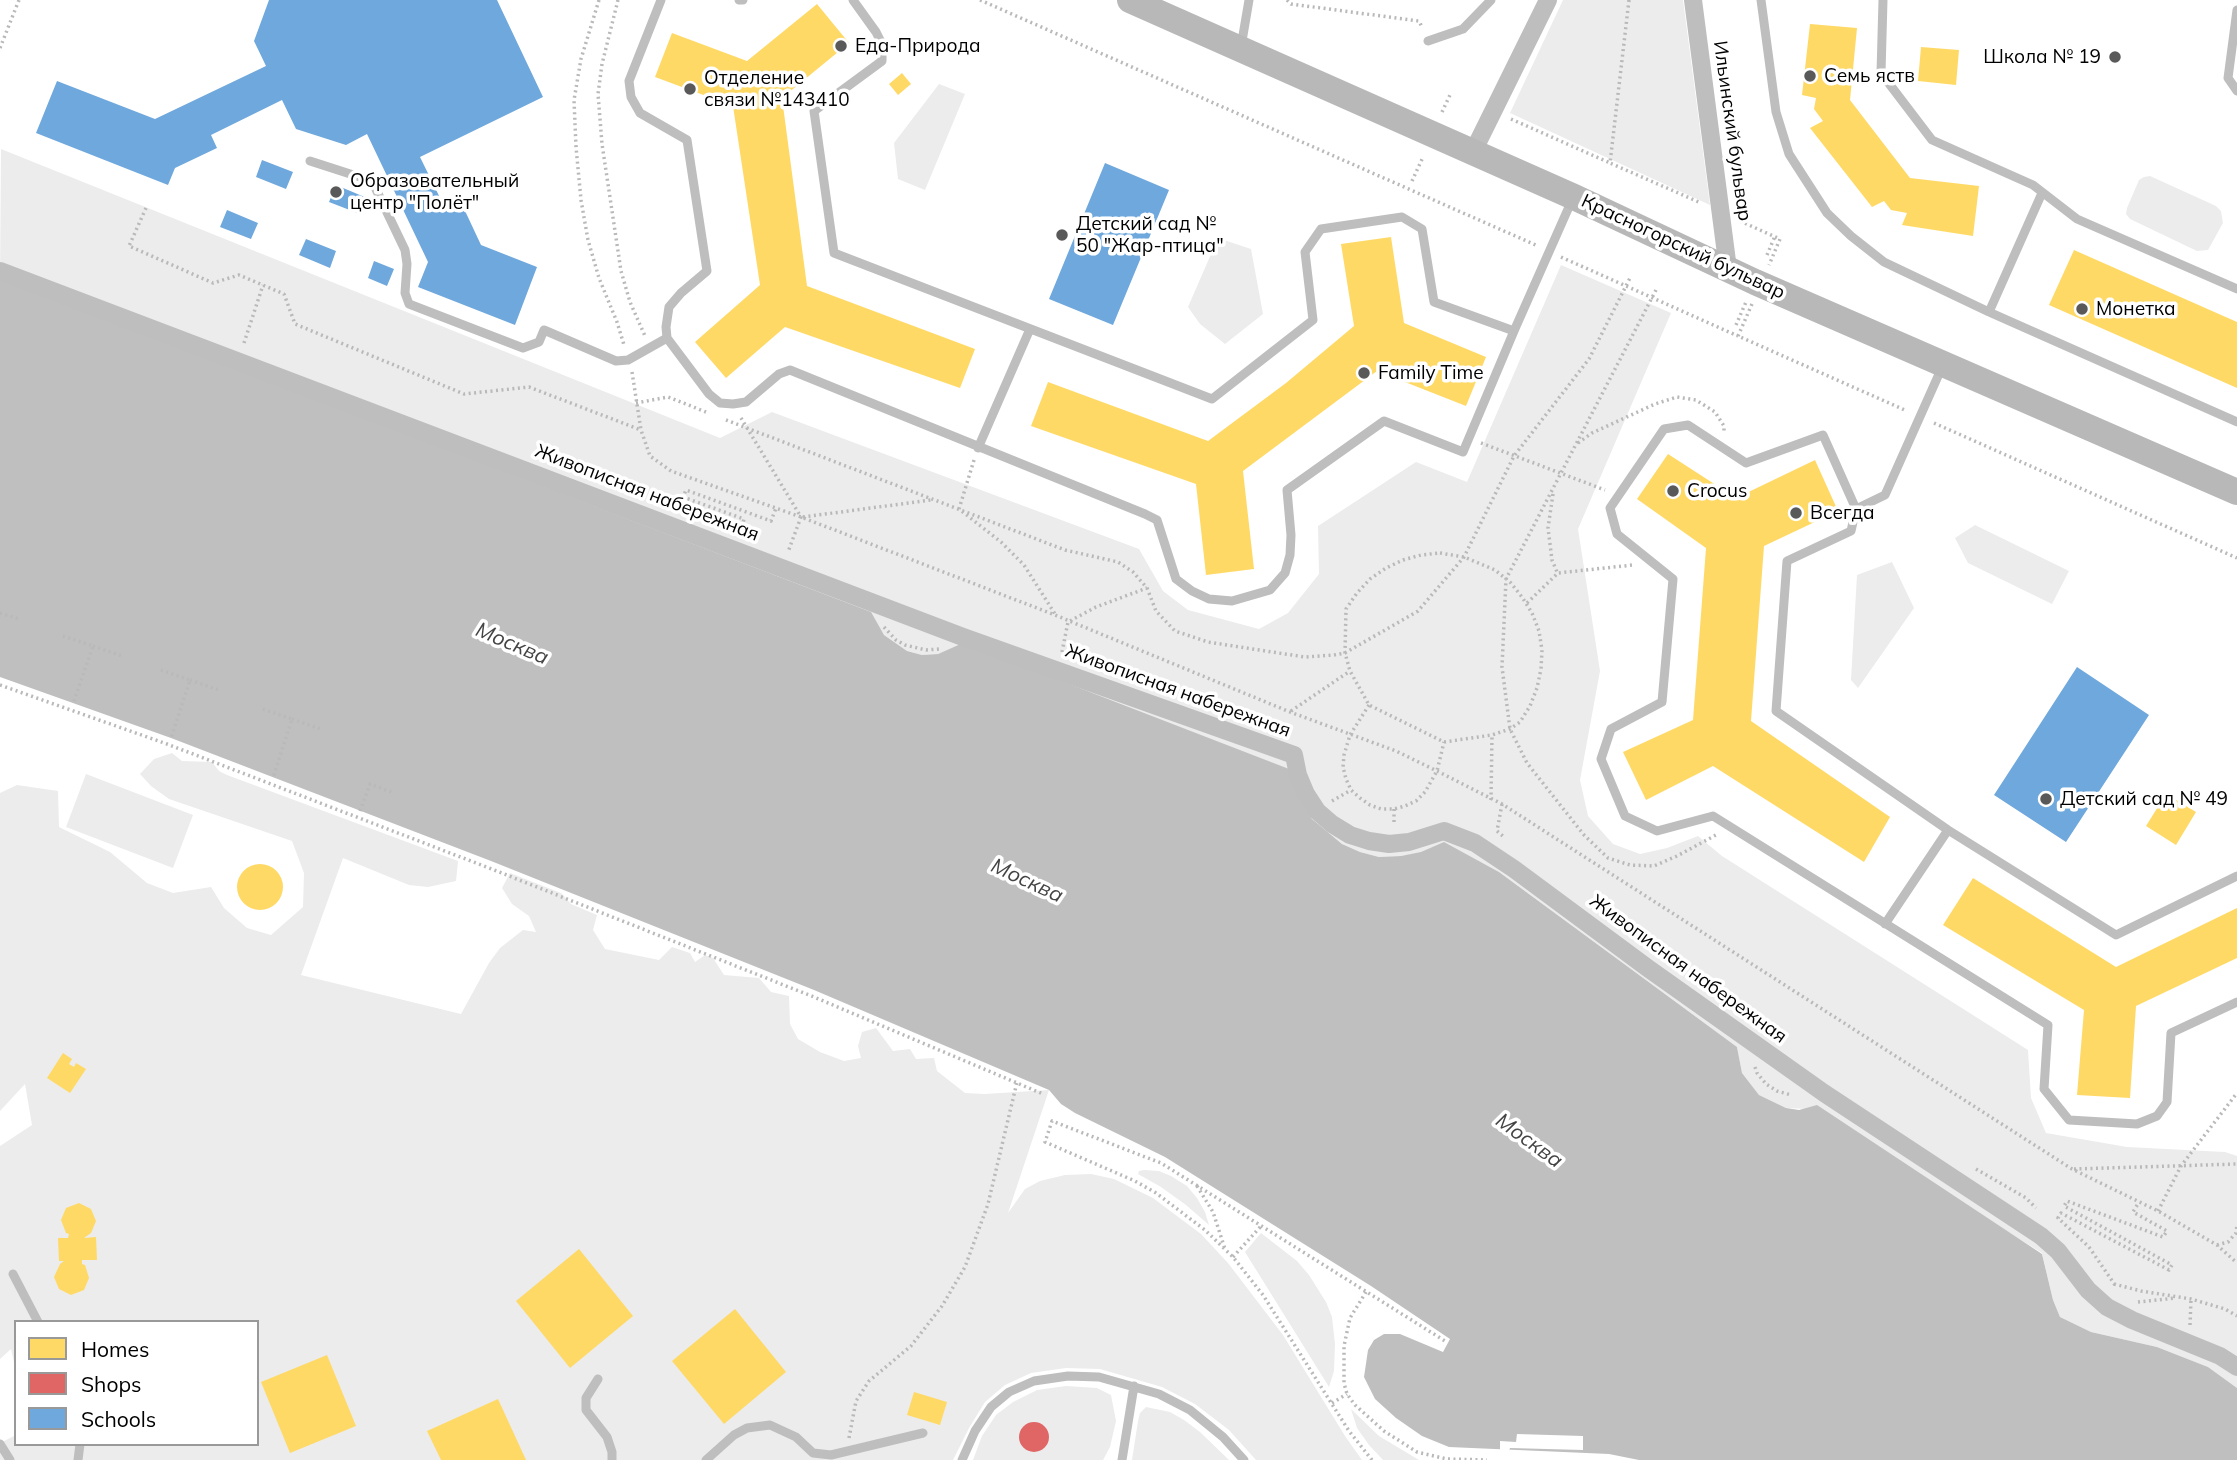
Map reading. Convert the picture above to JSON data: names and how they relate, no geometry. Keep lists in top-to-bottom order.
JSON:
{
  "streets": {
    "main road": ["Красногорский бульвар"],
    "street": ["Ильинский бульвар", "Живописная набережная"]
  },
  "crossings": [
    ["Ильинский бульвар", "Красногорский бульвар"]
  ],
  "water": ["Москва"],
  "places": [
    "Еда-Природа",
    "Школа № 19",
    "Семь яств",
    "Отделение связи №143410",
    "Образовательный центр \"Полёт\"",
    "Детский сад № 50 \"Жар-птица\"",
    "Монетка",
    "Family Time",
    "Crocus",
    "Всегда",
    "Детский сад № 49"
  ],
  "legend": ["Homes", "Shops", "Schools"]
}
